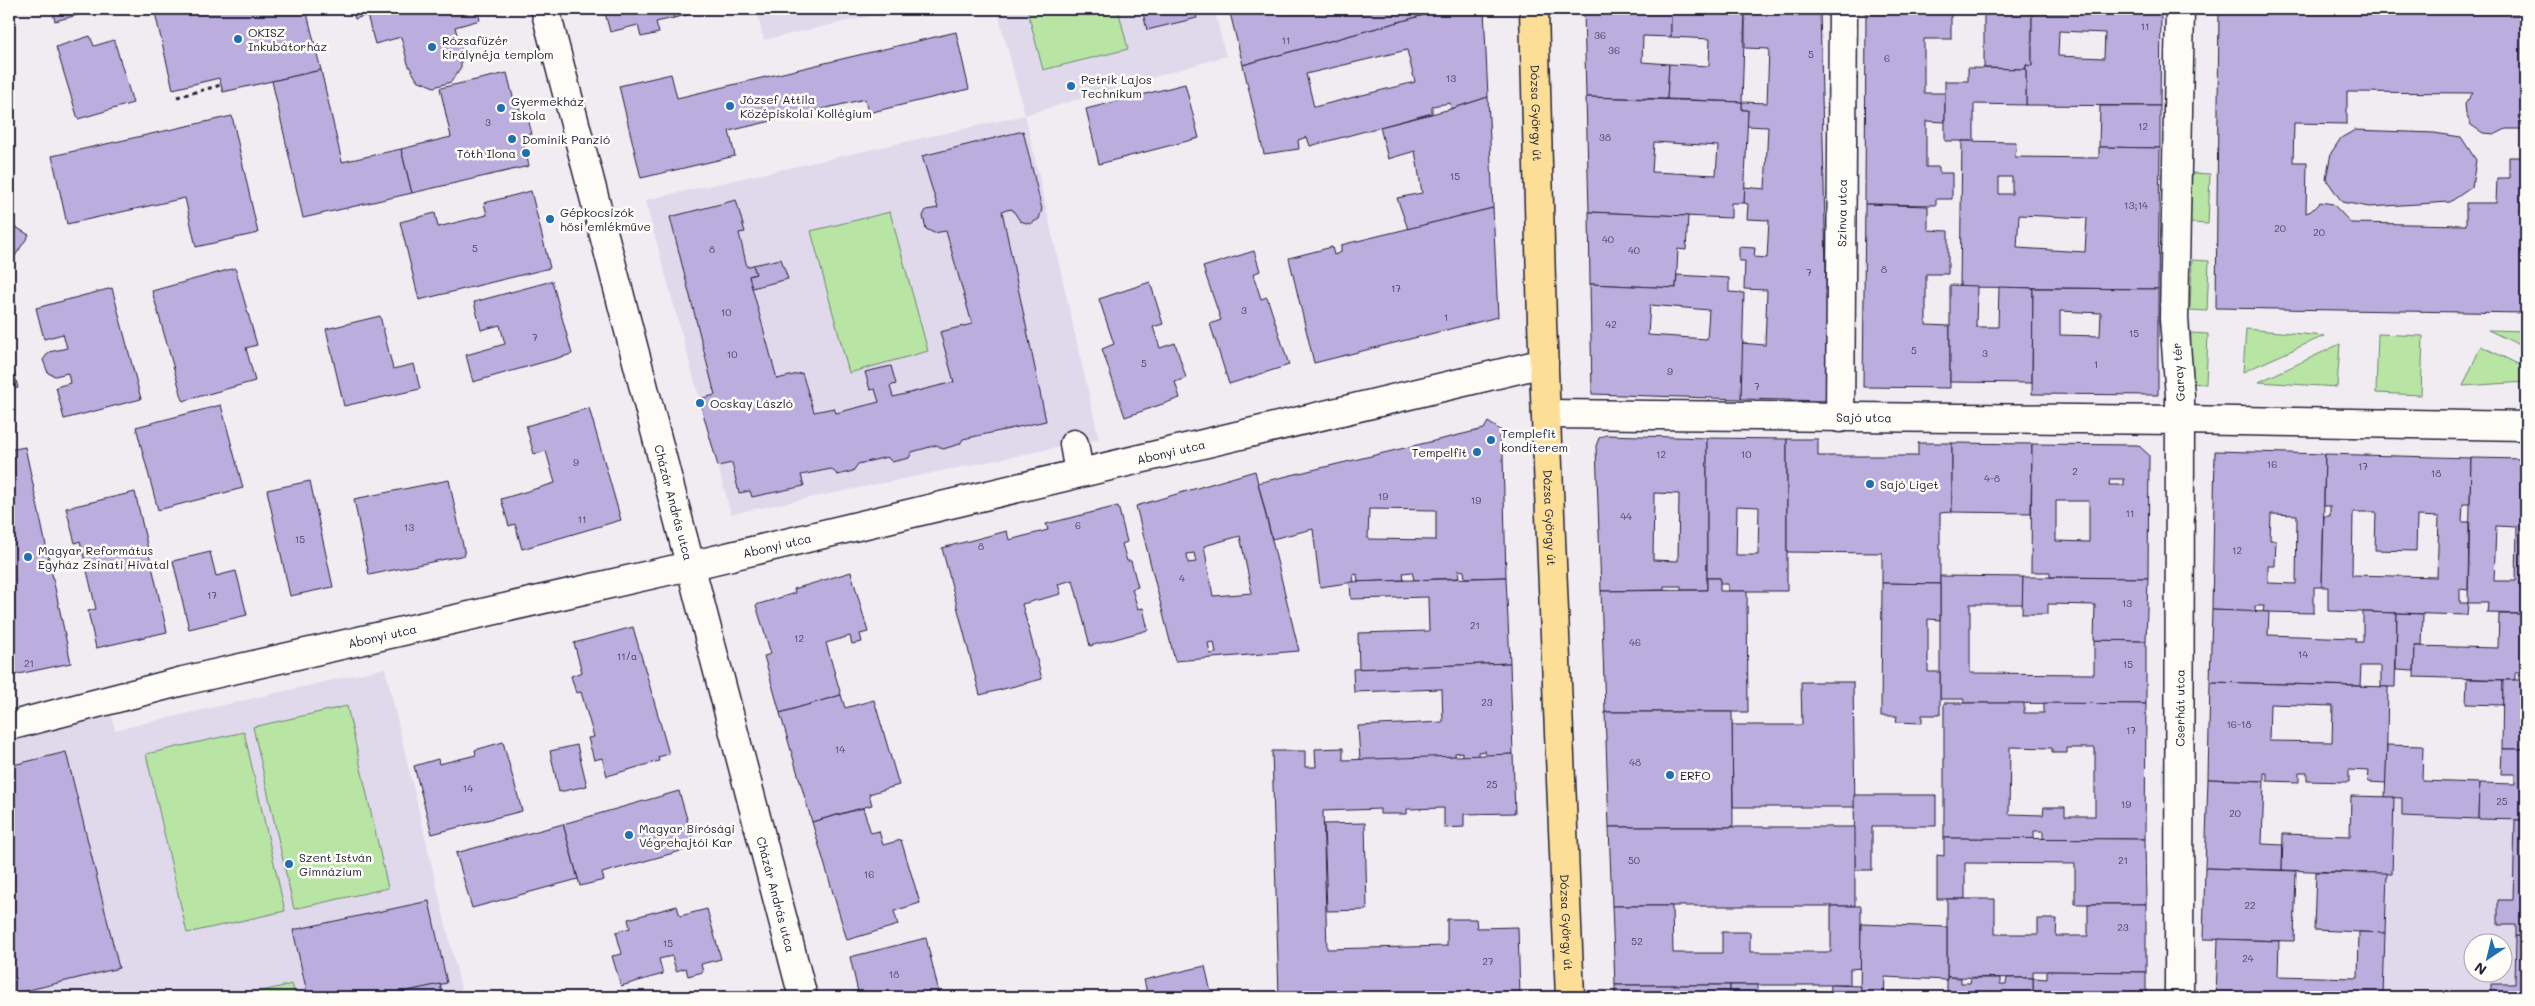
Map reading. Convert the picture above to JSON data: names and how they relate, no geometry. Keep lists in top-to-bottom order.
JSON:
{
  "streets": {
    "main road": ["Dózsa György út"],
    "street": [
      "Szinva utca",
      "Garay tér",
      "Sajó utca",
      "Abonyi utca",
      "Cházár András utca",
      "Cserhát utca"
    ]
  },
  "crossings": [
    ["Dózsa György út", "Sajó utca"],
    ["Dózsa György út", "Abonyi utca"],
    ["Szinva utca", "Sajó utca"],
    ["Garay tér", "Sajó utca"],
    ["Garay tér", "Cserhát utca"],
    ["Sajó utca", "Cserhát utca"],
    ["Abonyi utca", "Cházár András utca"]
  ],
  "places": [
    "OKISZ Inkubátorház",
    "Rózsafüzér királynéja templom",
    "Petrik Lajos Technikum",
    "József Attila Középiskolai Kollégium",
    "Gyermekház Iskola",
    "Dominik Panzió",
    "Tóth Ilona",
    "Gépkocsizók hősi emlékműve",
    "Ocskay László",
    "Templefit konditerem",
    "Tempelfit",
    "Sajó Liget",
    "Magyar Református Egyház Zsinati Hivatal",
    "ERFO",
    "Magyar Bírósági Végrehajtói Kar",
    "Szent István Gimnázium"
  ],
  "house_numbers": [
    "11",
    "36",
    "11",
    "36",
    "5",
    "6",
    "13",
    "3",
    "12",
    "38",
    "15",
    "13;14",
    "20",
    "20",
    "40",
    "5",
    "8",
    "40",
    "8",
    "7",
    "17",
    "3",
    "10",
    "1",
    "42",
    "15",
    "7",
    "5",
    "3",
    "10",
    "5",
    "1",
    "9",
    "7",
    "12",
    "10",
    "9",
    "16",
    "17",
    "2",
    "18",
    "4-8",
    "19",
    "19",
    "11",
    "44",
    "11",
    "6",
    "13",
    "15",
    "8",
    "12",
    "4",
    "17",
    "13",
    "21",
    "12",
    "46",
    "14",
    "11/a",
    "21",
    "15",
    "23",
    "16-18",
    "17",
    "14",
    "48",
    "25",
    "14",
    "25",
    "19",
    "20",
    "50",
    "21",
    "16",
    "22",
    "23",
    "52",
    "15",
    "24",
    "27",
    "18"
  ],
  "north": "bottom left"
}
